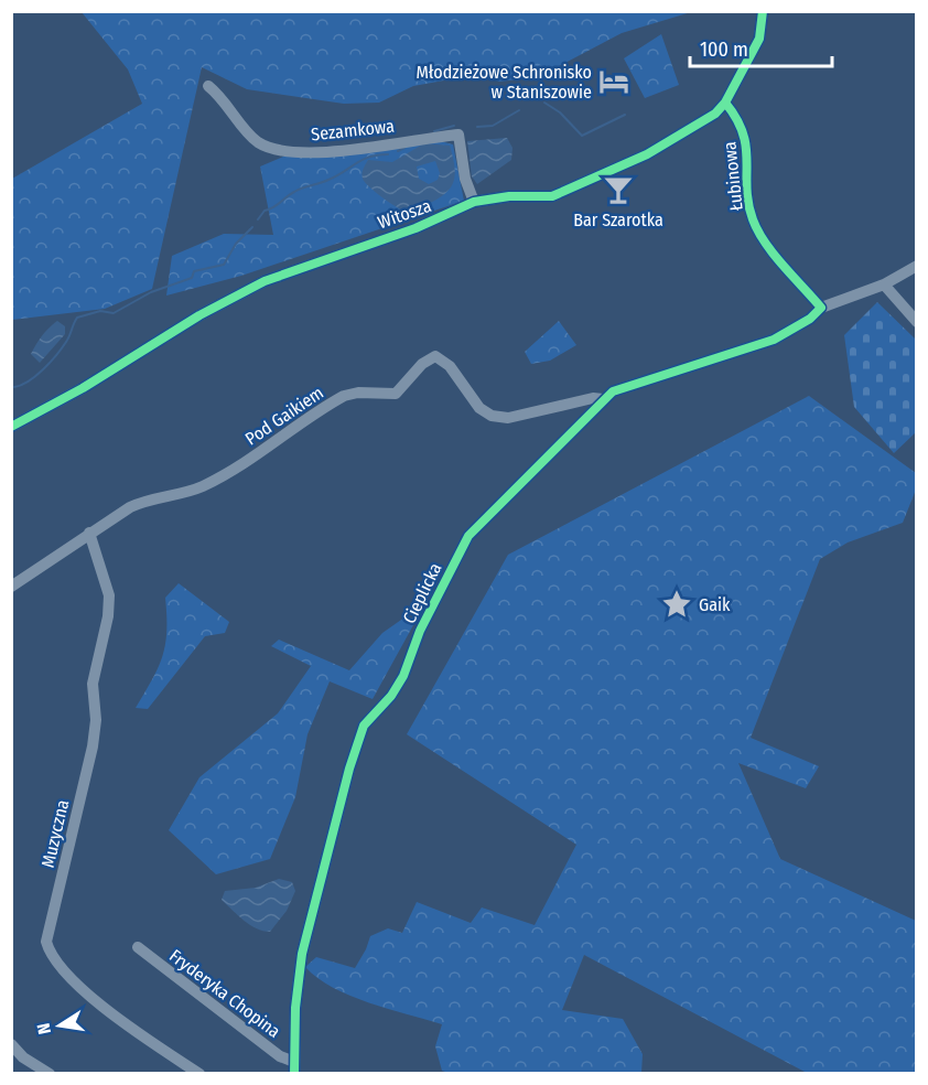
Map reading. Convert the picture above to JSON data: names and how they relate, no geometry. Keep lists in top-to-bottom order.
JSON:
{
  "streets": {
    "street": [
      "Sezamkowa",
      "Łubinowa",
      "Witosza",
      "Pod Gaikiem",
      "Cieplicka",
      "Muzyczna",
      "Fryderyka Chopina"
    ]
  },
  "crossings": [
    ["Sezamkowa", "Witosza"],
    ["Łubinowa", "Witosza"],
    ["Łubinowa", "Cieplicka"],
    ["Pod Gaikiem", "Cieplicka"],
    ["Pod Gaikiem", "Muzyczna"],
    ["Cieplicka", "Fryderyka Chopina"]
  ],
  "places": {
    "hotel": ["Młodzieżowe Schronisko w Staniszowie"],
    "bar": ["Bar Szarotka"],
    "place": ["Gaik"]
  },
  "scale_bar": "100 m",
  "north": "left"
}
